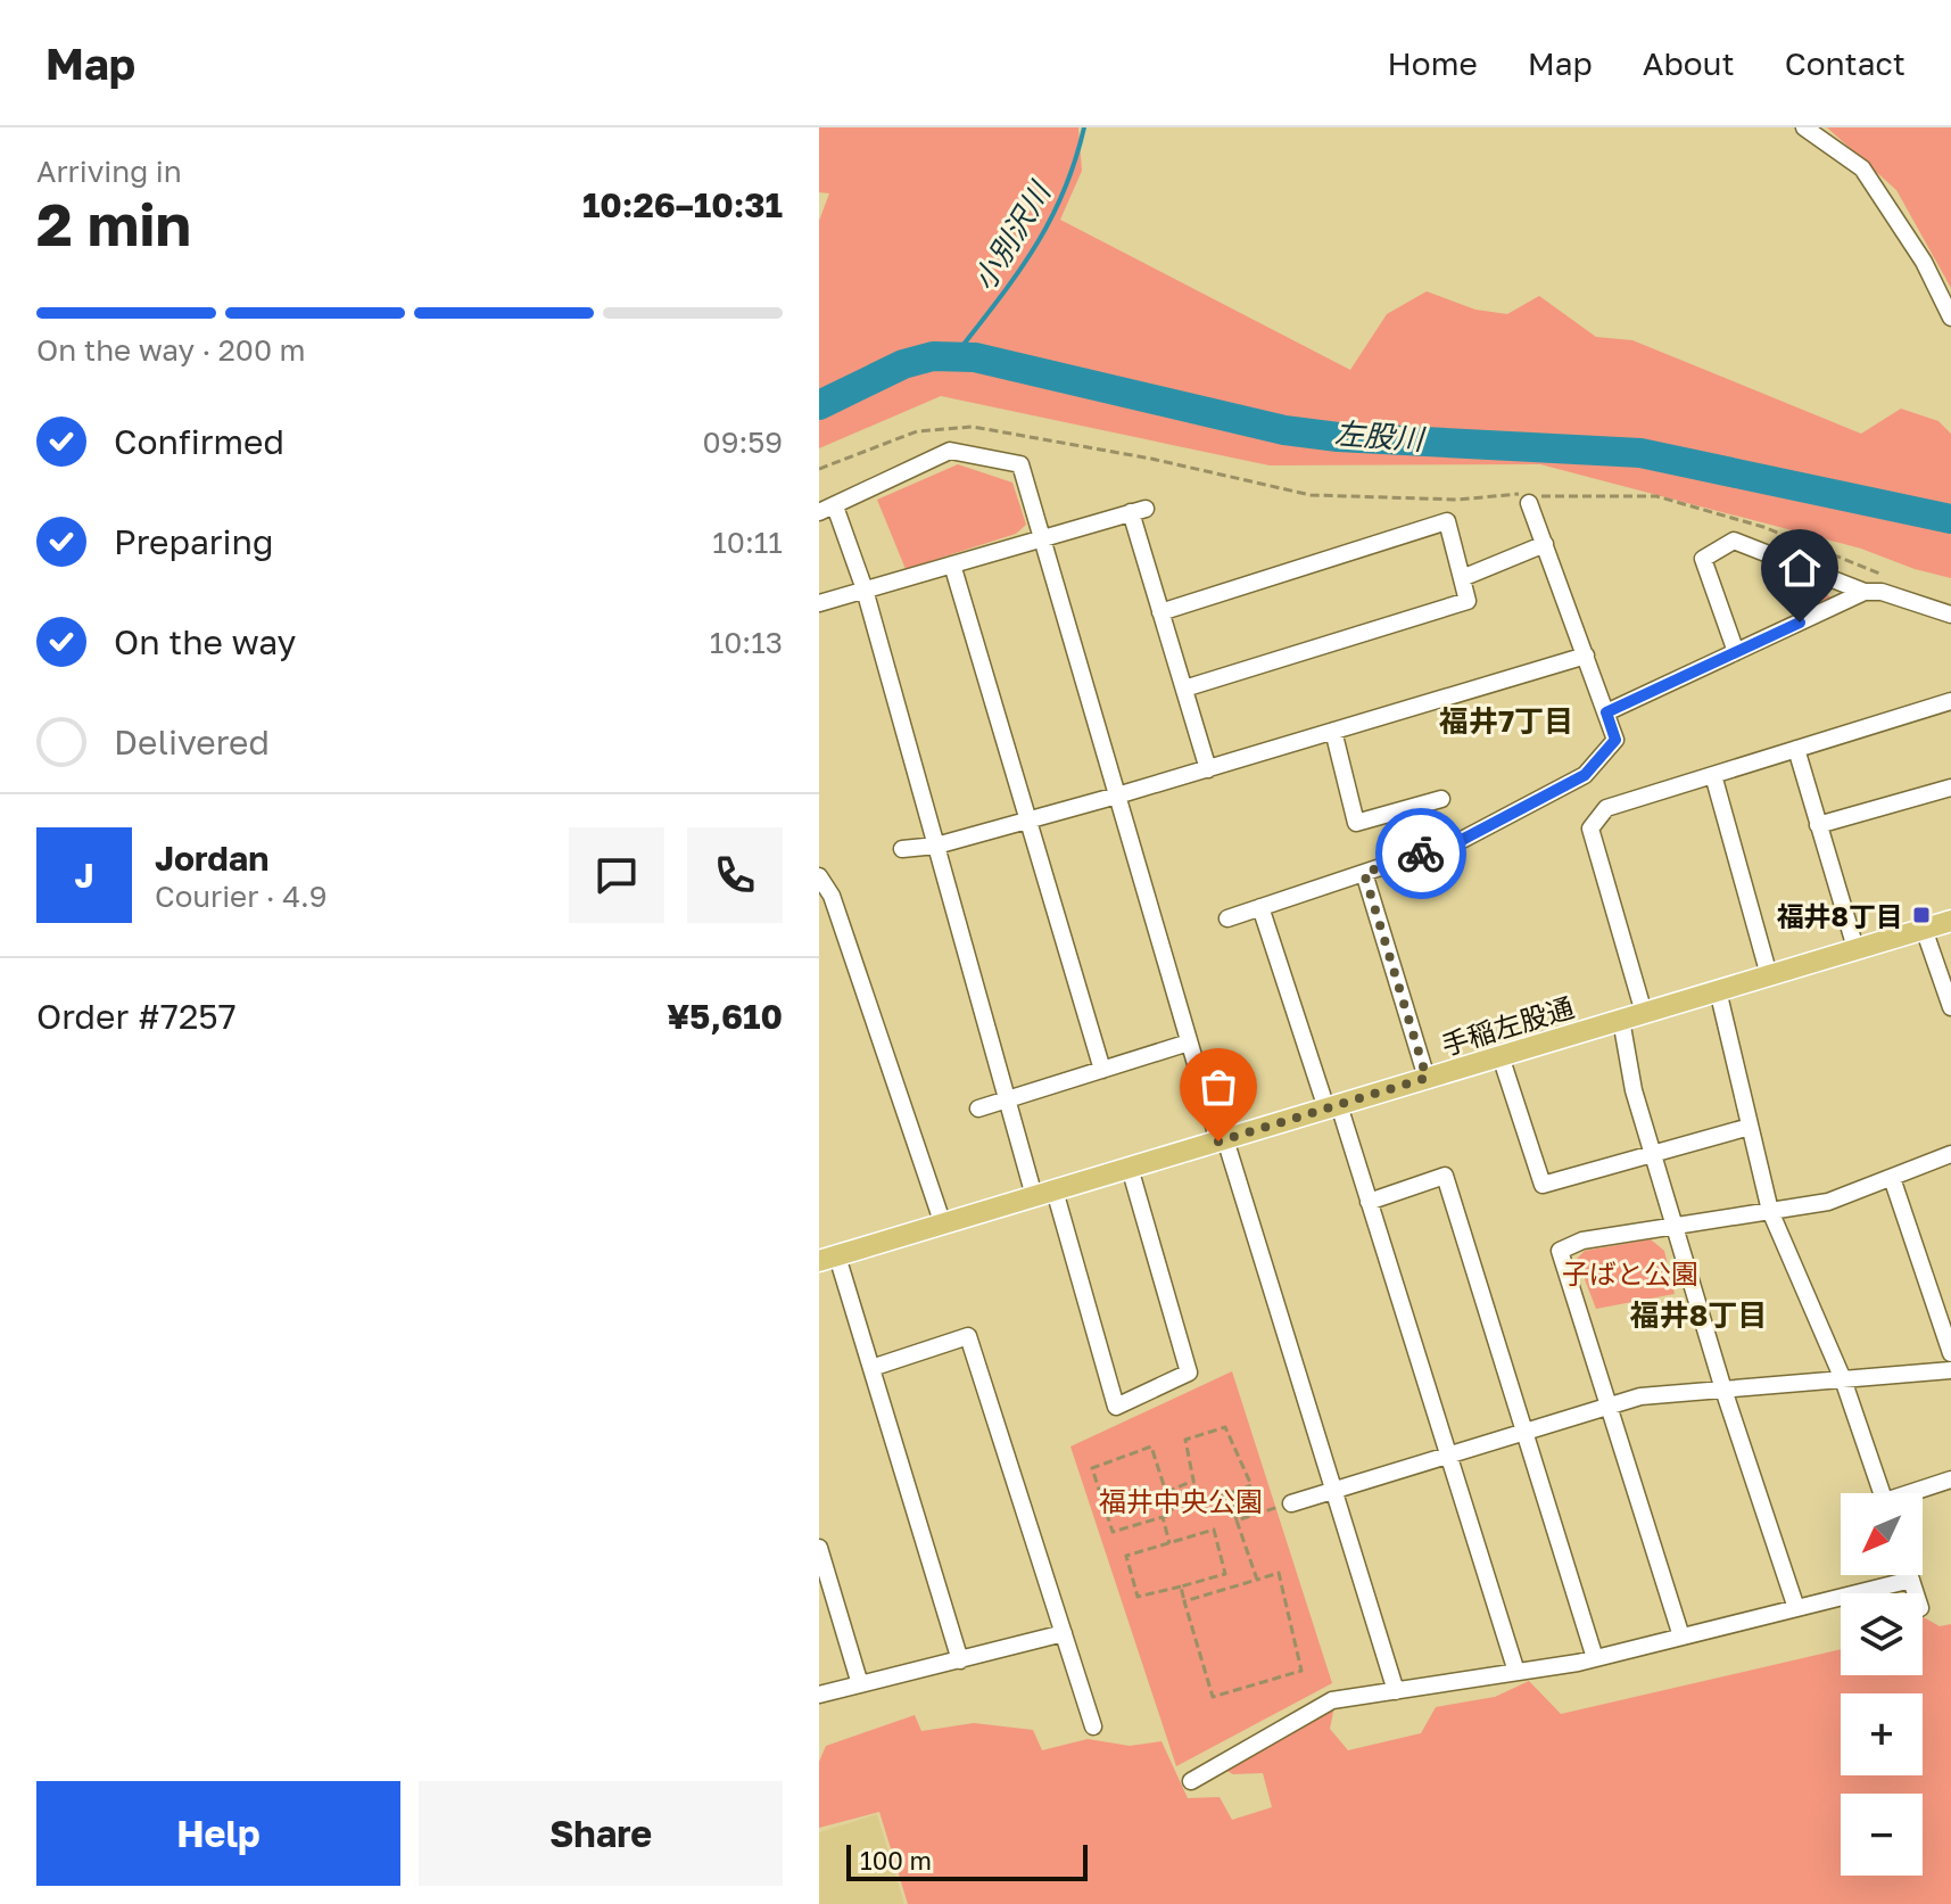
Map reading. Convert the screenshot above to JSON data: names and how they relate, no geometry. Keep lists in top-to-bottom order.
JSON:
{
  "streets": {
    "main road": ["手稲左股通"]
  },
  "districts": ["福井7丁目", "福井8丁目"],
  "water": ["小別沢川", "左股川"],
  "parks": ["子ばと公園", "福井中央公園"],
  "places": {
    "transit": ["福井8丁目"]
  },
  "scale_bar": "100 m",
  "north": "bottom left",
  "page": {
    "header": "Map",
    "nav": [
      "Home",
      "Map",
      "About",
      "Contact"
    ],
    "heading": ["2 min", "Arriving in", "10:26–10:31"],
    "panel": [
      "Jordan",
      "Courier · 4.9",
      "Order #7257",
      "¥5,610"
    ],
    "bar": "On the way · 200 m",
    "list": [
      ["Confirmed", "09:59"],
      ["Preparing", "10:11"],
      ["On the way", "10:13"],
      "Delivered"
    ],
    "round": "J",
    "map_buttons": ["+", "−"],
    "buttons": ["Help", "Share"],
    "scale": "100 m"
  }
}
